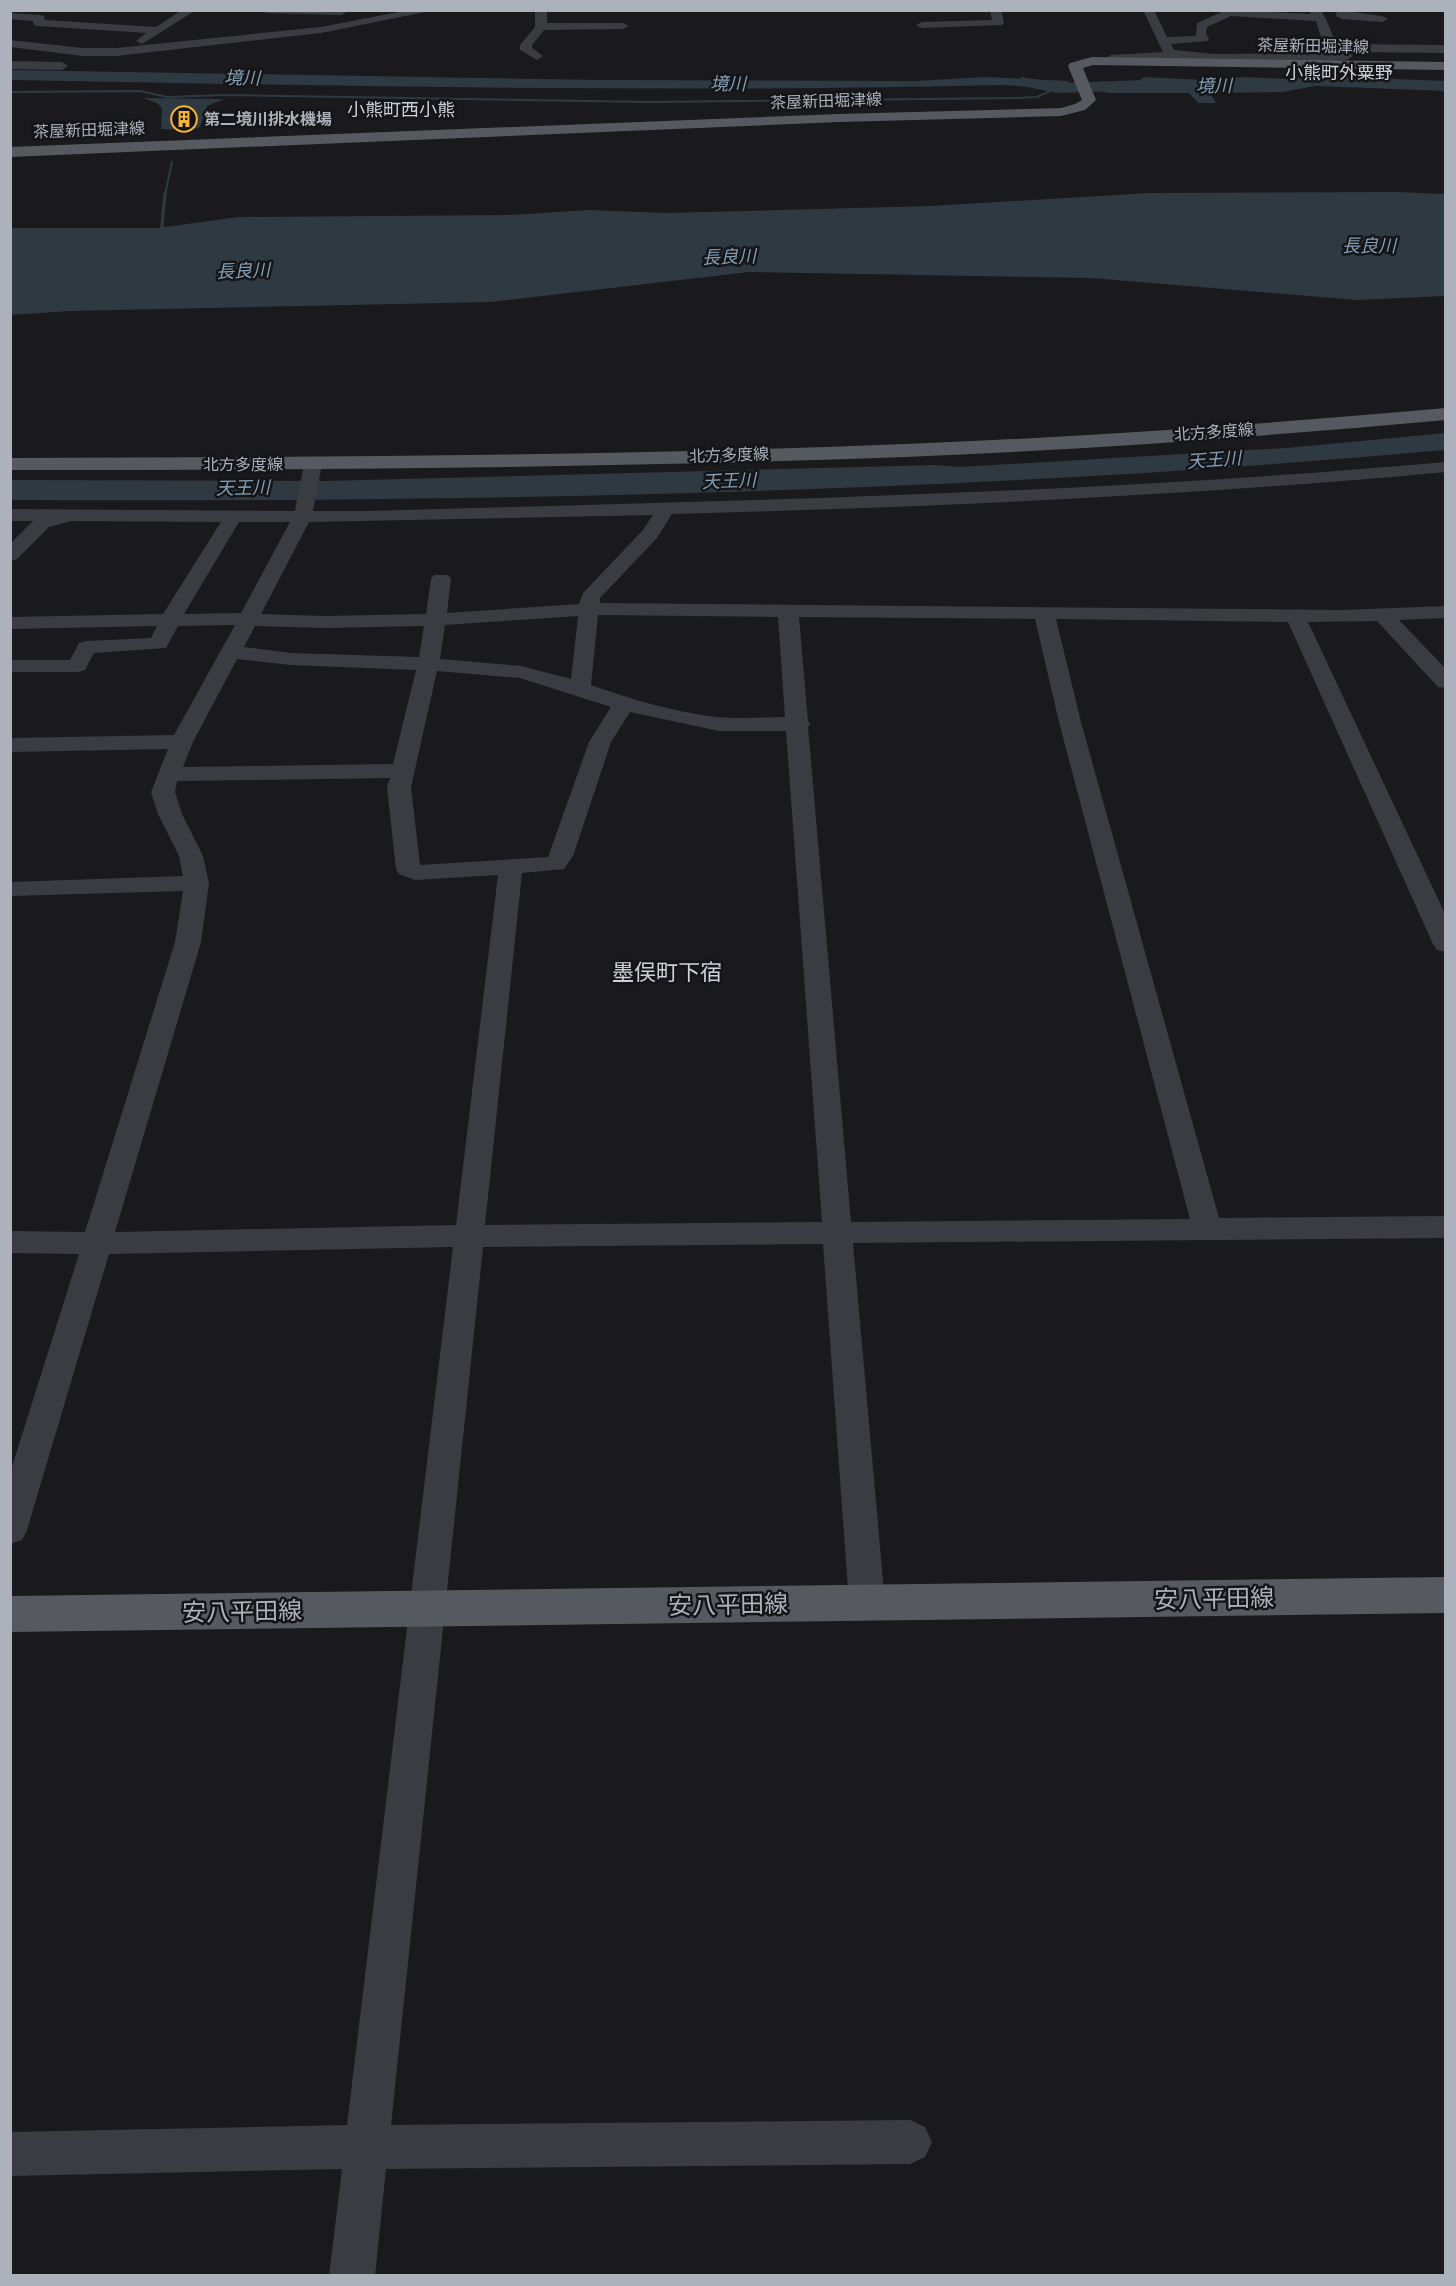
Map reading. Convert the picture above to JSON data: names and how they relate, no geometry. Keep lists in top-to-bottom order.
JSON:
{
  "streets": {
    "main road": ["茶屋新田堀津線", "北方多度線", "安八平田線"]
  },
  "districts": ["小熊町外粟野", "小熊町西小熊", "墨俣町下宿"],
  "water": ["境川", "長良川", "天王川"],
  "places": {
    "building": ["第二境川排水機場"]
  }
}
